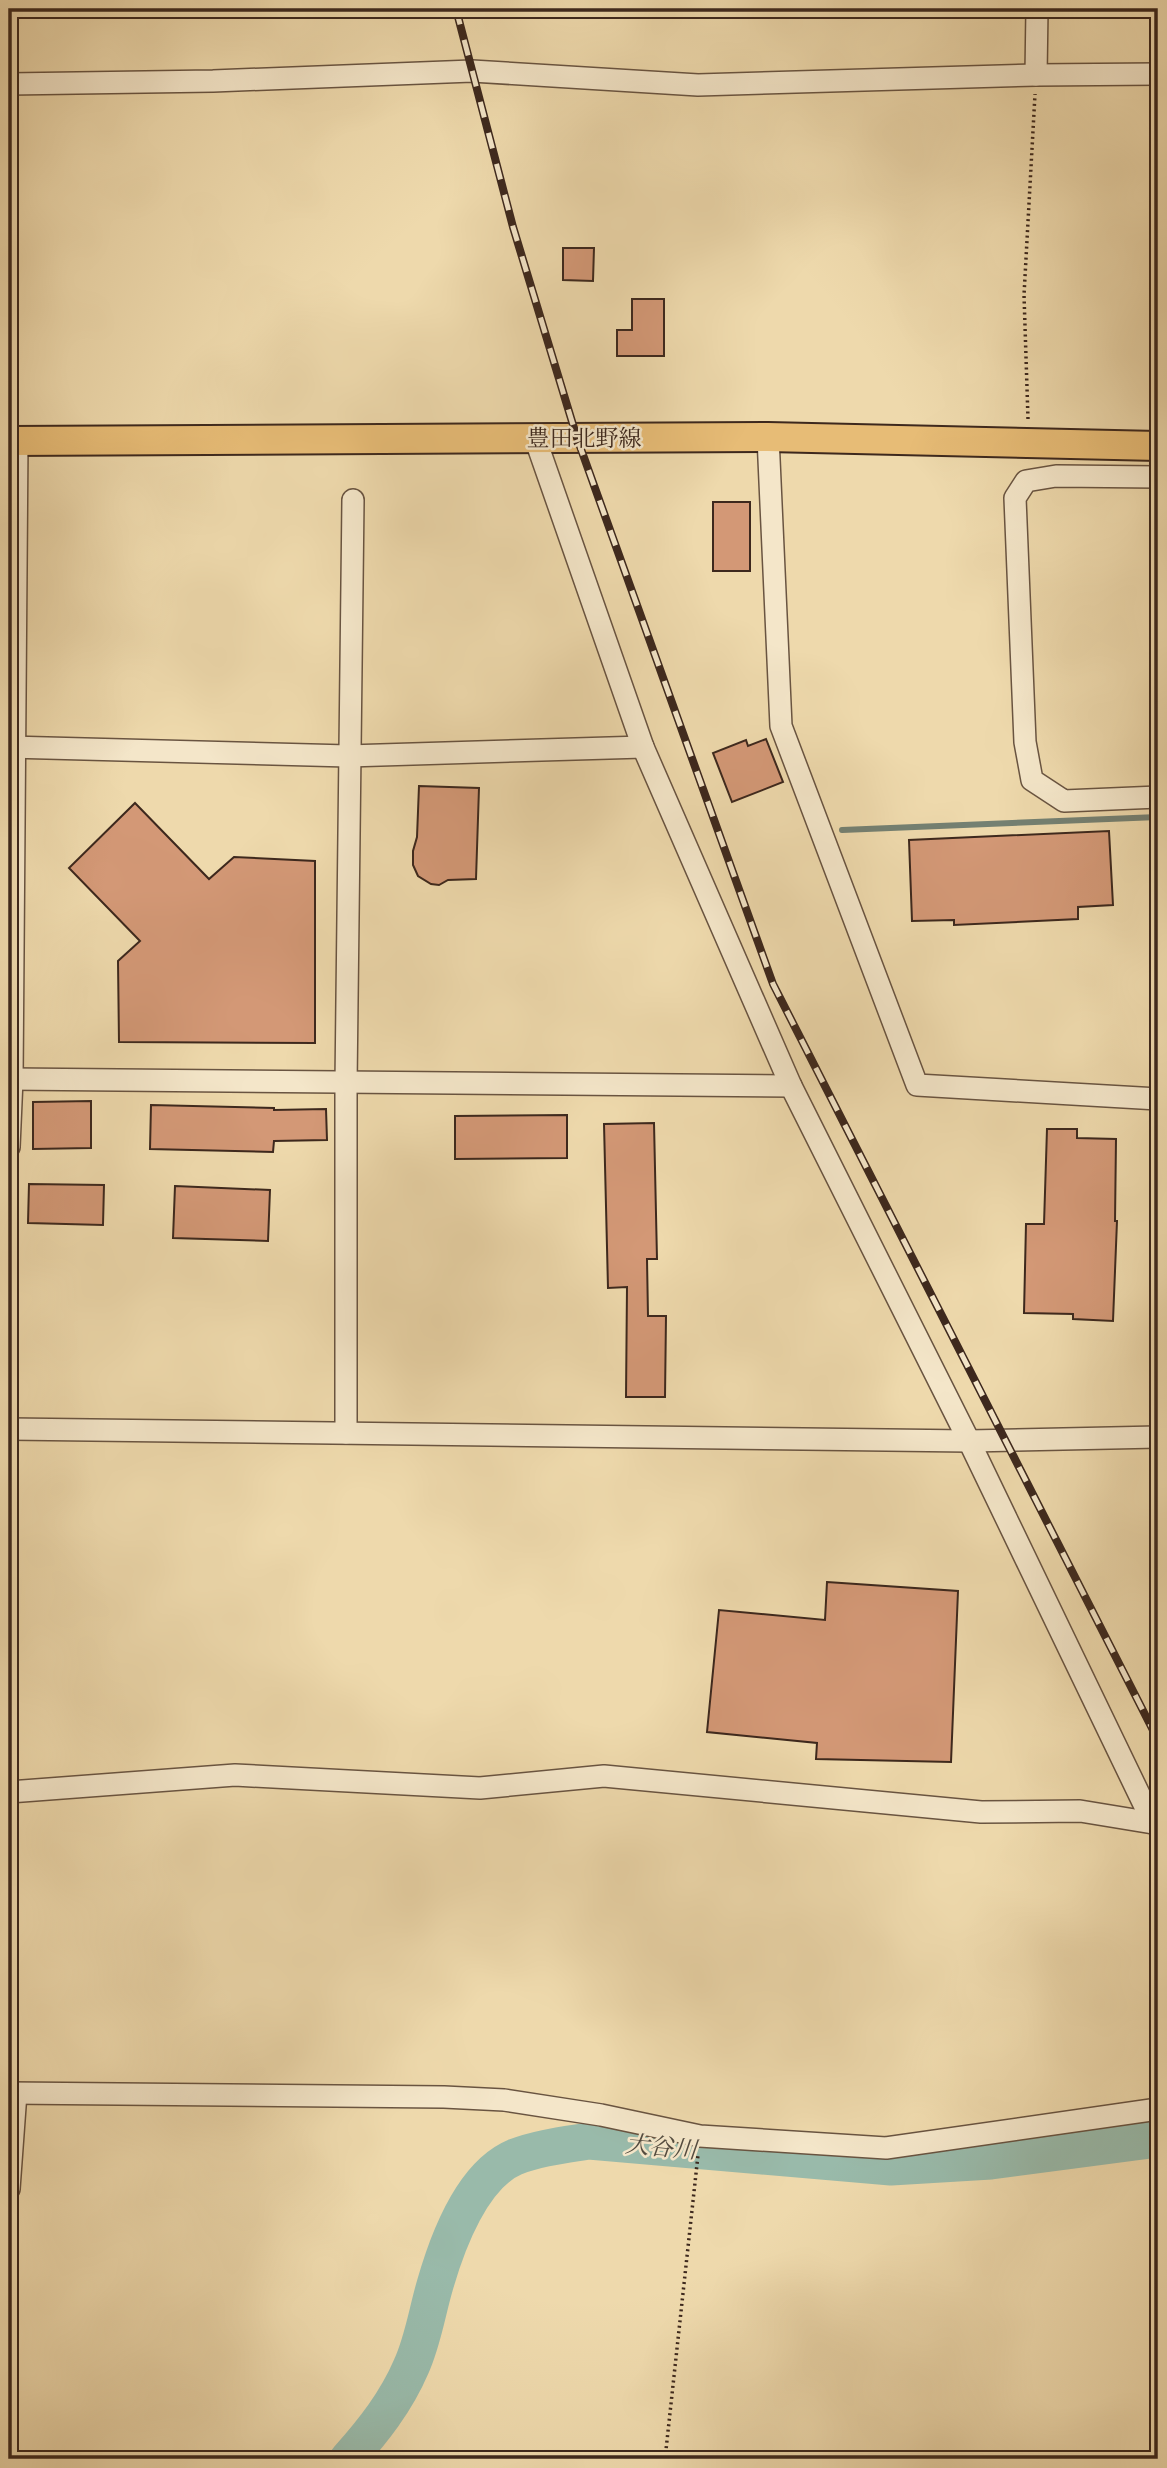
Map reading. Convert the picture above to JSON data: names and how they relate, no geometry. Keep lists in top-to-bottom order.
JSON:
{
  "streets": {
    "main road": ["豊田北野線"]
  },
  "water": ["大谷川"]
}
